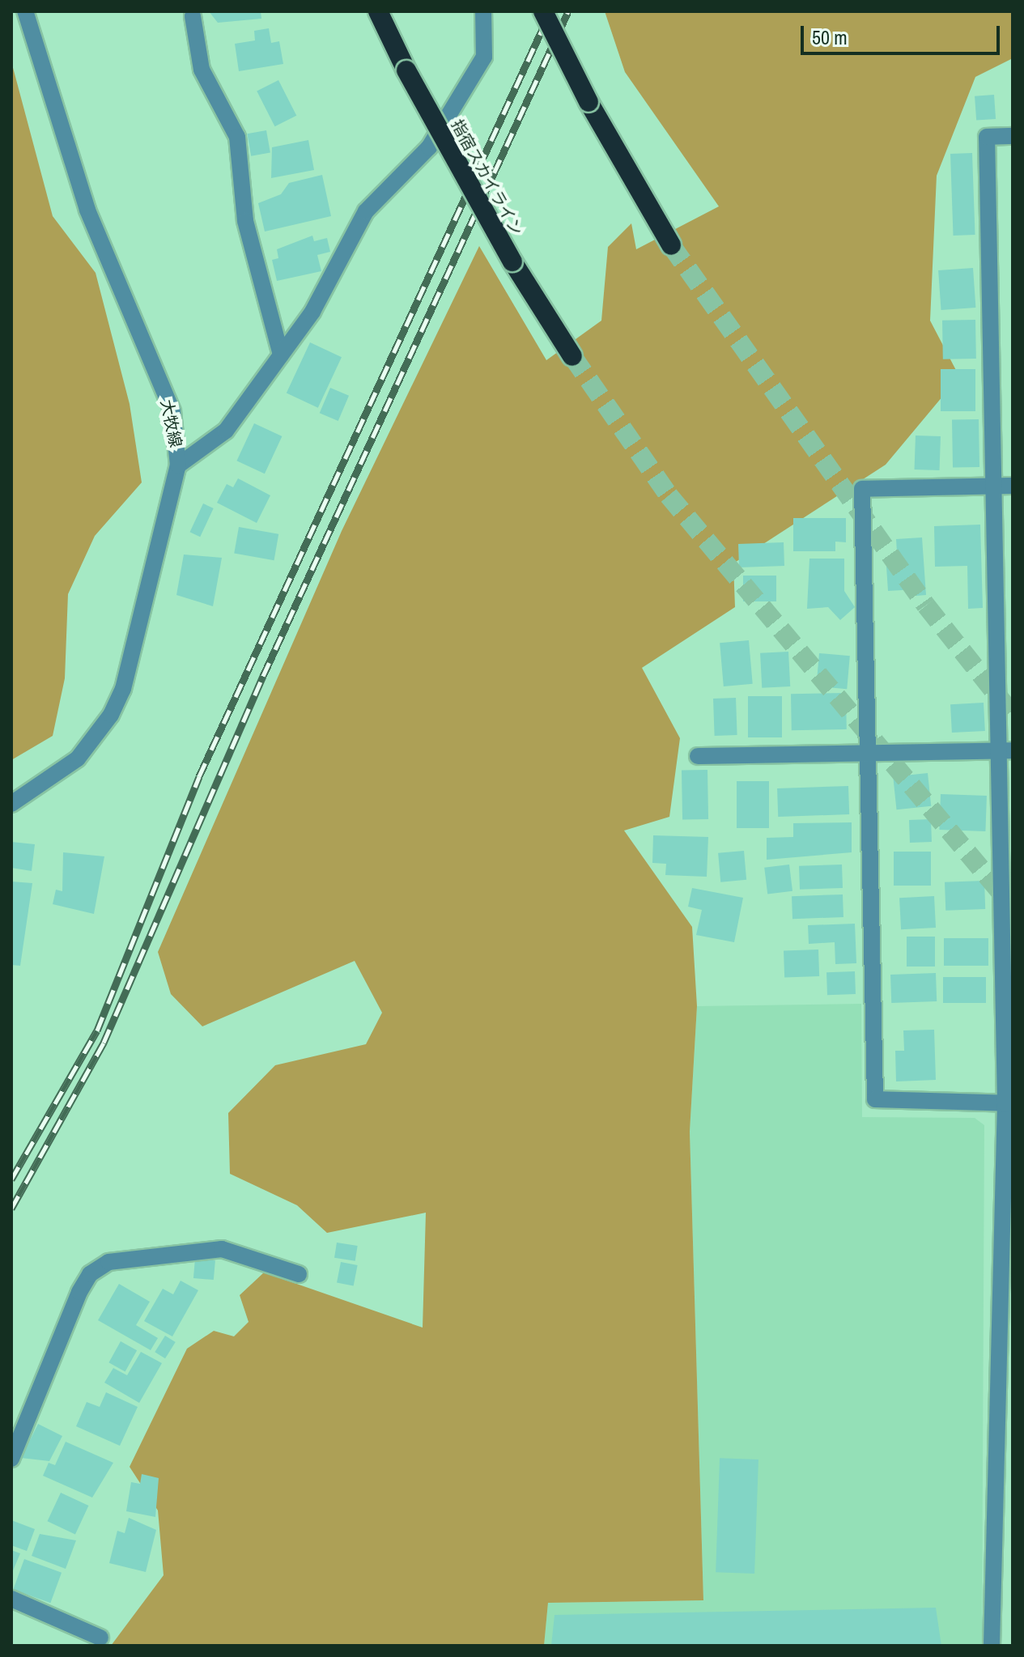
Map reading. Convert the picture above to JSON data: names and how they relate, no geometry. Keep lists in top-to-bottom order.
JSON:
{
  "streets": {
    "highway": ["指宿スカイライン"],
    "street": ["大牧線"]
  },
  "scale_bar": "50 m"
}
